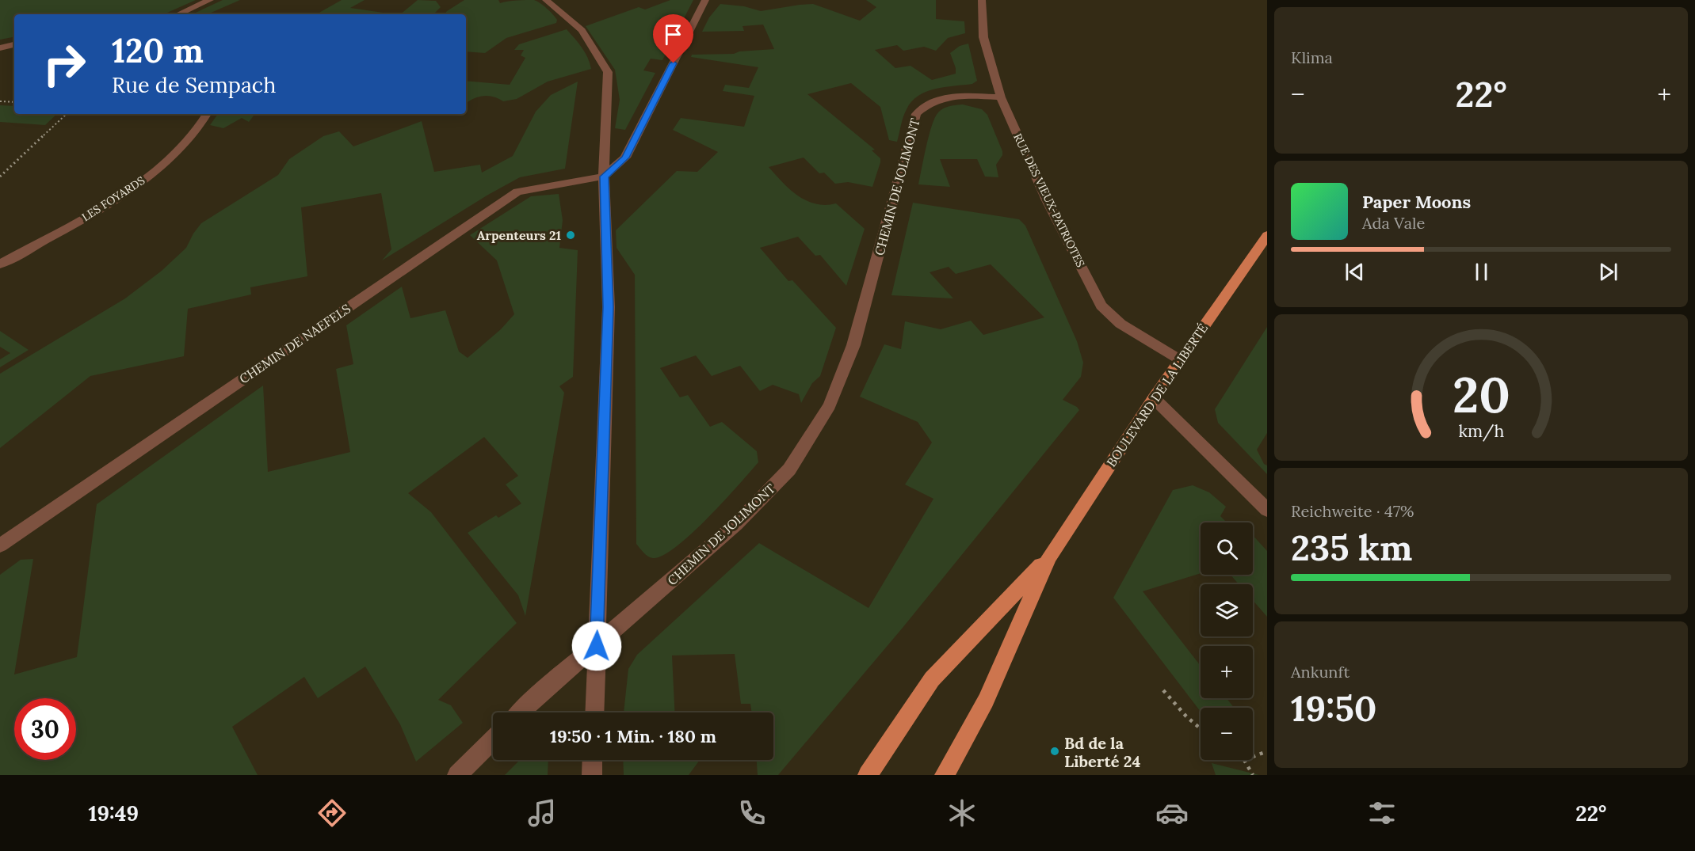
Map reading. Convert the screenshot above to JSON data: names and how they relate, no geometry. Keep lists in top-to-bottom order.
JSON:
{
  "streets": {
    "main road": ["BOULEVARD DE LA LIBERTÉ"],
    "street": [
      "CHEMIN DE JOLIMONT",
      "LES FOYARDS",
      "RUE DES VIEUX-PATRIOTES",
      "CHEMIN DE NAEFELS"
    ]
  },
  "crossings": [
    ["CHEMIN DE JOLIMONT", "RUE DES VIEUX-PATRIOTES"],
    ["RUE DES VIEUX-PATRIOTES", "BOULEVARD DE LA LIBERTÉ"]
  ],
  "places": ["Arpenteurs 21", "Bd de la Liberté 24"],
  "page": {
    "tile": [
      "Klima",
      ["Reichweite · 47%", "235 km"],
      ["Ankunft", "19:50"]
    ],
    "turn": ["120 m", "Rue de Sempach"],
    "heat": ["−", "22°", "+"],
    "song": ["Paper Moons", "Ada Vale"],
    "map_buttons": ["+", "−"],
    "limit": "30",
    "trip": "19:50 · 1 Min. · 180 m",
    "tabs": ["19:49", "22°"],
    "gauge": ["20", "km/h"]
  }
}
